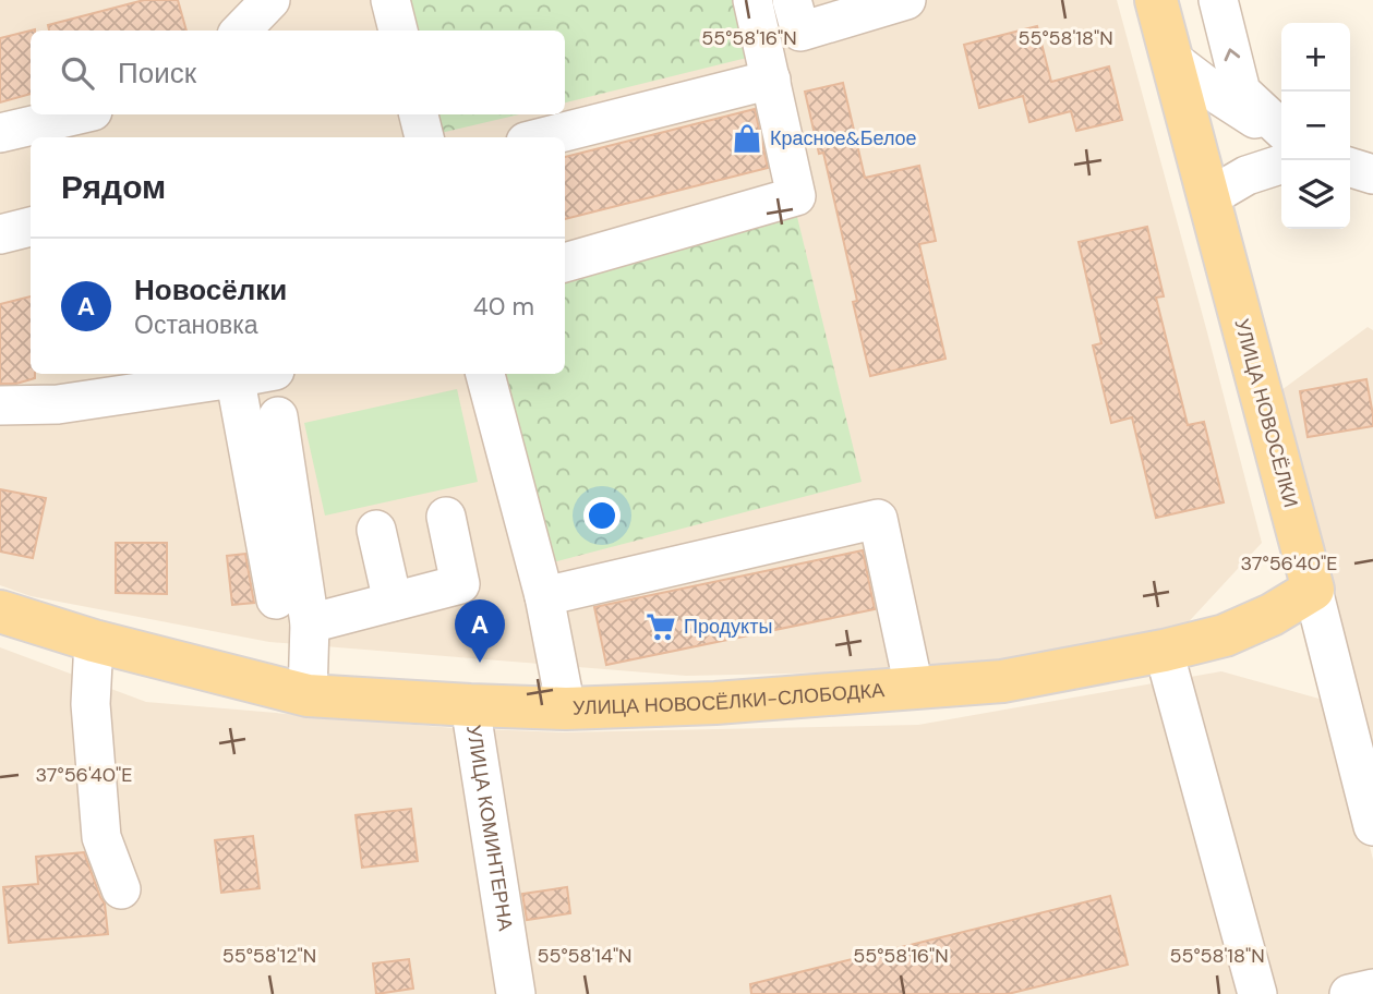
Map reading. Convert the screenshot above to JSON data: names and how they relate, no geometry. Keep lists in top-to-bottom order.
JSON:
{
  "streets": {
    "main road": ["УЛИЦА НОВОСЁЛКИ", "УЛИЦА НОВОСЁЛКИ-СЛОБОДКА"],
    "street": ["УЛИЦА КОМИНТЕРНА"]
  },
  "crossings": [
    ["УЛИЦА НОВОСЁЛКИ", "УЛИЦА НОВОСЁЛКИ-СЛОБОДКА"],
    ["УЛИЦА НОВОСЁЛКИ-СЛОБОДКА", "УЛИЦА КОМИНТЕРНА"]
  ],
  "places": {
    "shop": ["Красное&Белое"],
    "supermarket": ["Продукты"]
  },
  "page": {
    "map_buttons": ["+", "−"],
    "search": "Поиск",
    "heading": "Рядом",
    "list": [
      {
        "mark": "A",
        "name": "Новосёлки",
        "note": "Остановка",
        "value": "40 m"
      }
    ],
    "pins": "A"
  },
  "coordinates": [
    "55°58'16\"N",
    "55°58'18\"N",
    "37°56'40\"E",
    "55°58'12\"N",
    "55°58'14\"N"
  ]
}
